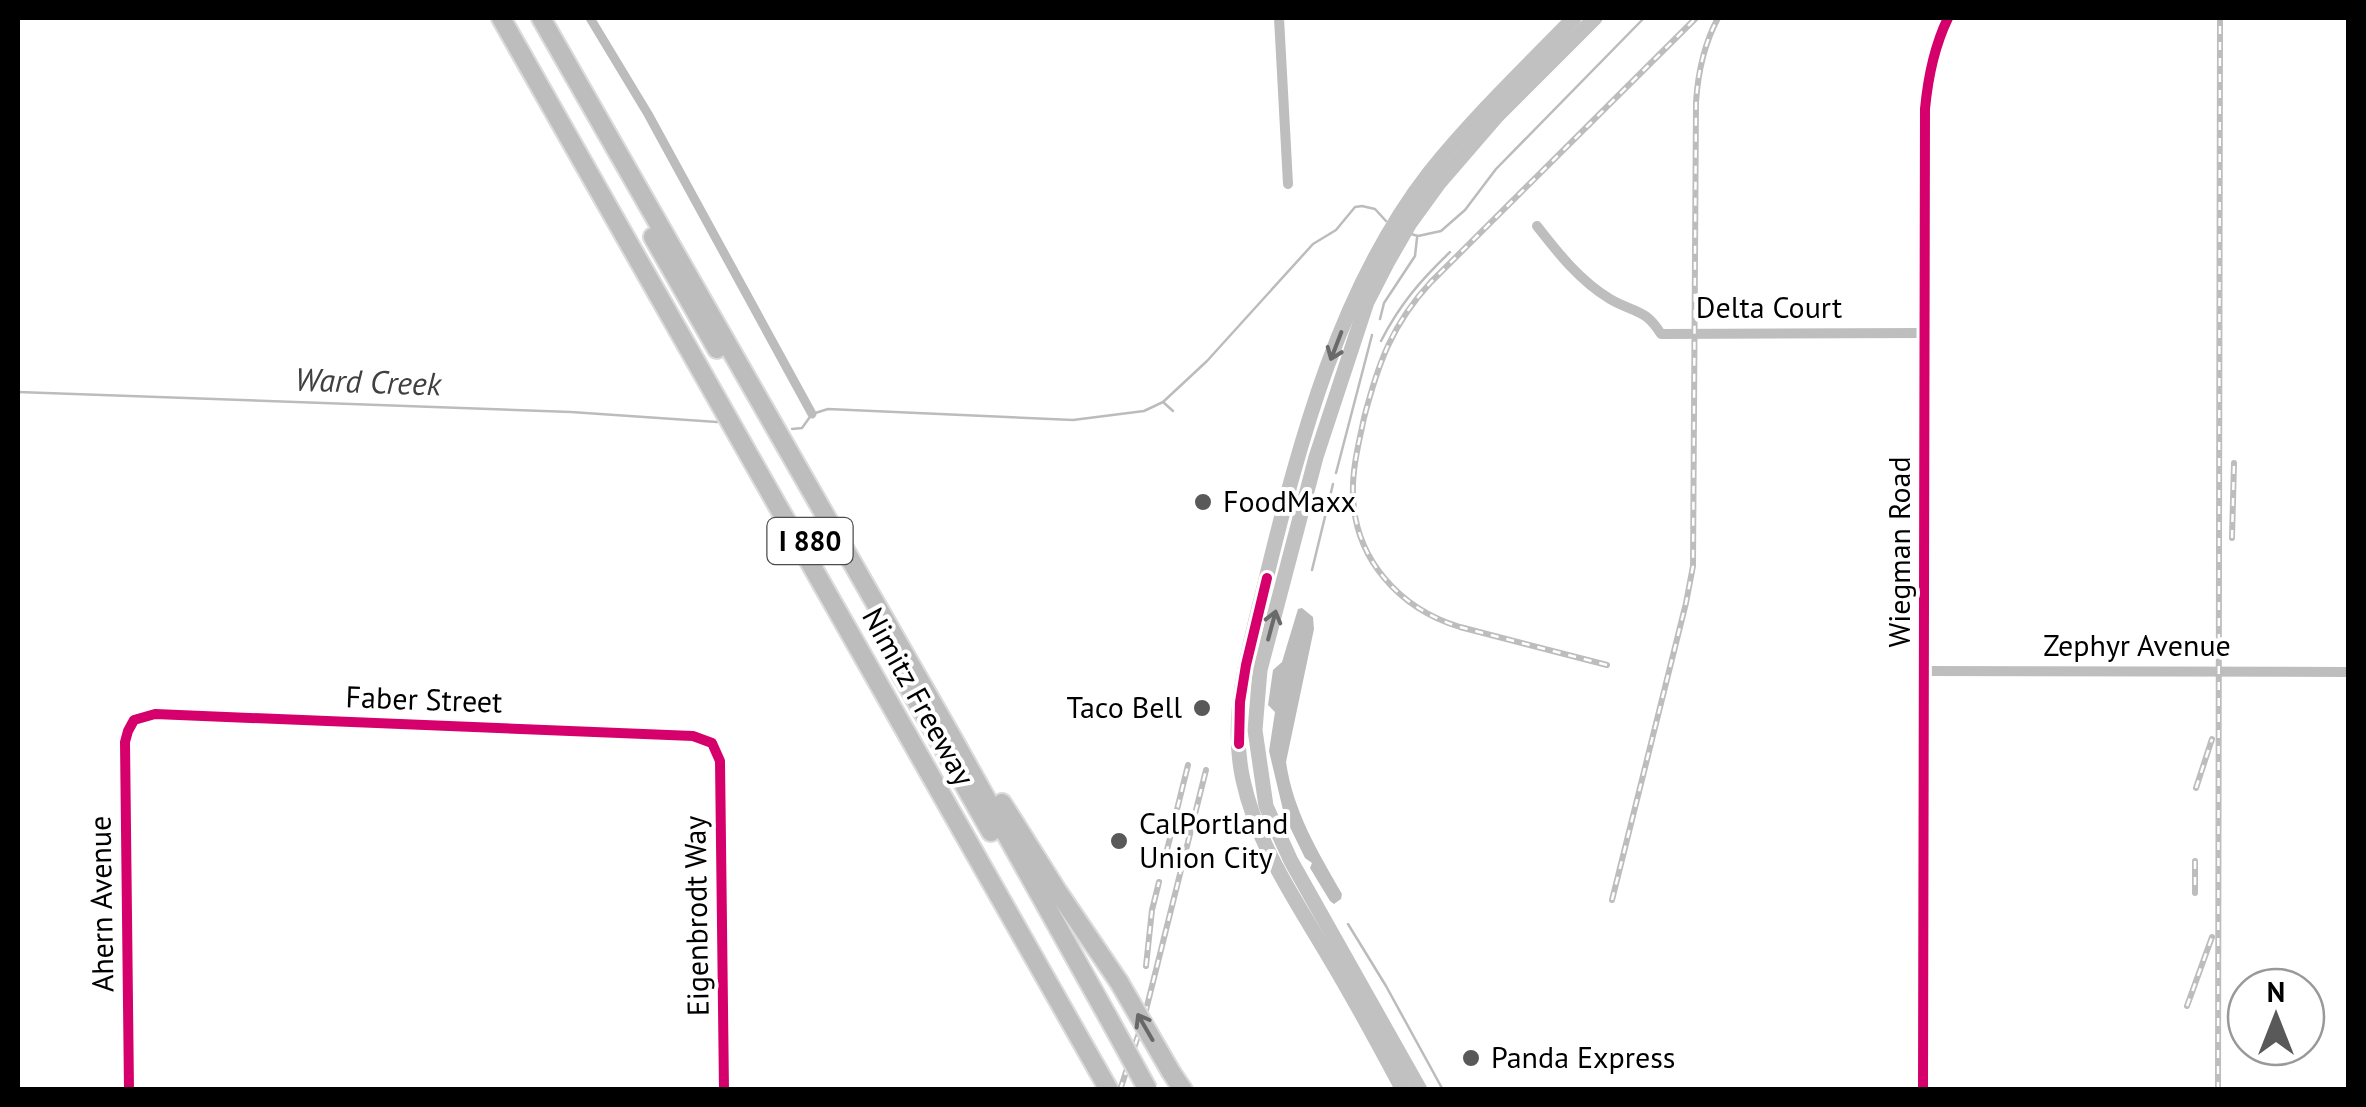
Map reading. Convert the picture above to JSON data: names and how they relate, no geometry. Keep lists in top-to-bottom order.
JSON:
{
  "streets": {
    "highway": ["I 880", "Nimitz Freeway"],
    "street": [
      "Delta Court",
      "Wiegman Road",
      "Zephyr Avenue",
      "Faber Street",
      "Ahern Avenue",
      "Eigenbrodt Way"
    ]
  },
  "crossings": [
    ["Delta Court", "Wiegman Road"],
    ["I 880", "Nimitz Freeway"],
    ["Wiegman Road", "Zephyr Avenue"],
    ["Faber Street", "Ahern Avenue"],
    ["Faber Street", "Eigenbrodt Way"]
  ],
  "water": ["Ward Creek"],
  "places": [
    "FoodMaxx",
    "Taco Bell",
    "CalPortland Union City",
    "Panda Express"
  ],
  "north": "top"
}
